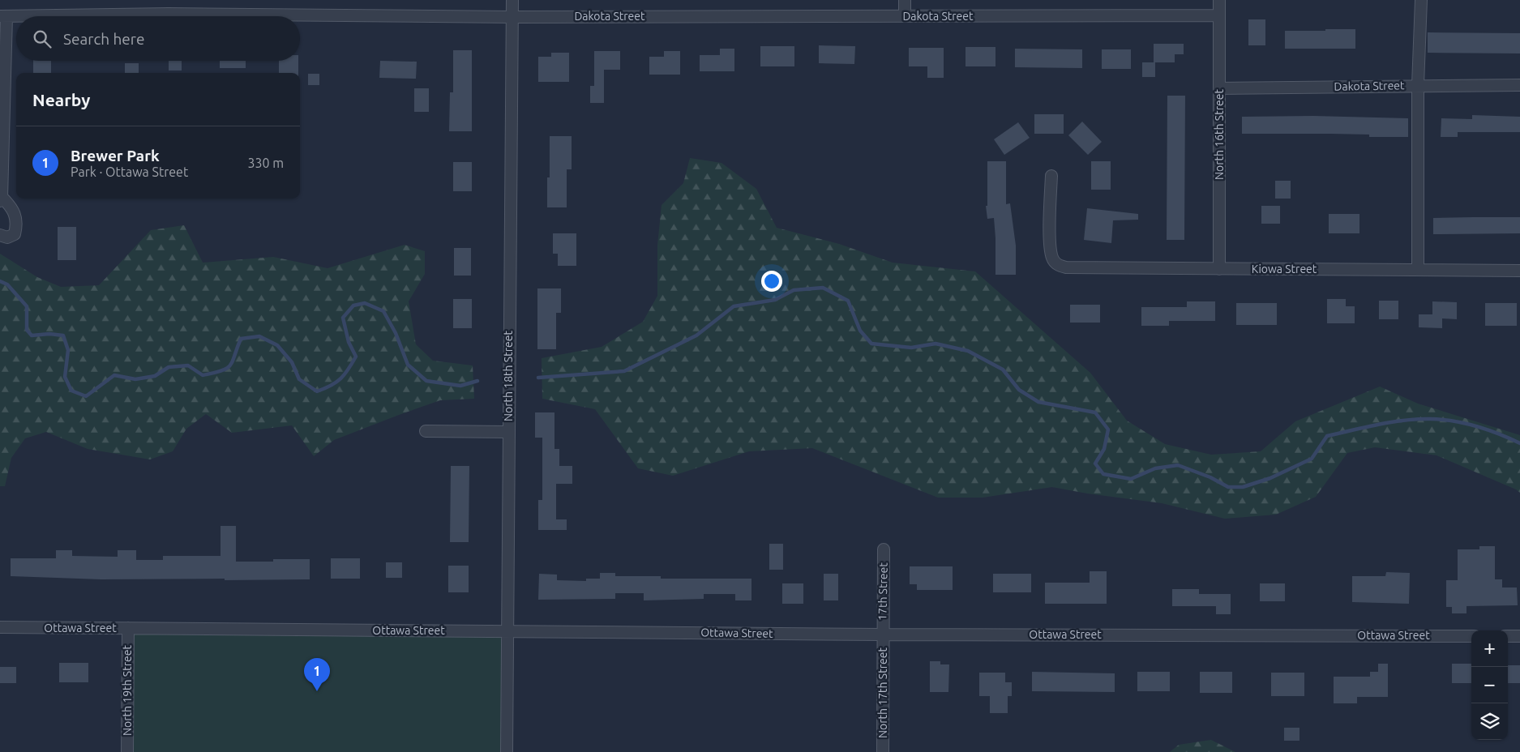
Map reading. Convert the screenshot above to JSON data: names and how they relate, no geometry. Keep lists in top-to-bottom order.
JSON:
{
  "streets": {
    "street": [
      "Dakota Street",
      "North 16th Street",
      "Kiowa Street",
      "North 18th Street",
      "17th Street",
      "Ottawa Street",
      "North 19th Street",
      "North 17th Street"
    ]
  },
  "crossings": [
    ["Dakota Street", "North 16th Street"],
    ["Dakota Street", "North 18th Street"],
    ["North 16th Street", "Kiowa Street"],
    ["North 18th Street", "Ottawa Street"],
    ["17th Street", "Ottawa Street"],
    ["17th Street", "North 17th Street"],
    ["Ottawa Street", "North 19th Street"],
    ["Ottawa Street", "North 17th Street"]
  ],
  "page": {
    "search": "Search here",
    "heading": "Nearby",
    "list": [
      {
        "mark": "1",
        "name": "Brewer Park",
        "note": "Park · Ottawa Street",
        "value": "330 m"
      }
    ],
    "map_buttons": ["+", "−"],
    "pins": "1"
  }
}
